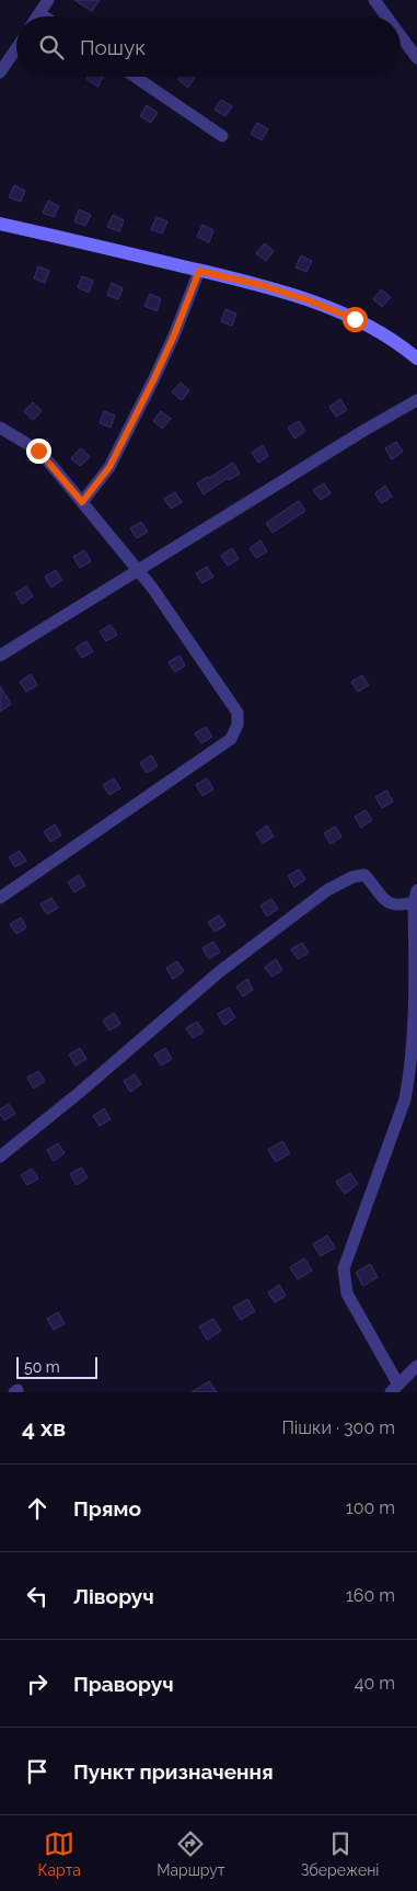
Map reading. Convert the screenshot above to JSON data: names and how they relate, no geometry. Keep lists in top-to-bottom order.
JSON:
{
  "scale_bar": "50 m",
  "page": {
    "search": "Пошук",
    "scale": "50 m",
    "heading": ["4 хв", "Пішки · 300 m"],
    "list": [
      ["Прямо", "100 m"],
      ["Ліворуч", "160 m"],
      ["Праворуч", "40 m"],
      "Пункт призначення"
    ],
    "nav": ["Карта", "Маршрут", "Збережені"]
  }
}
